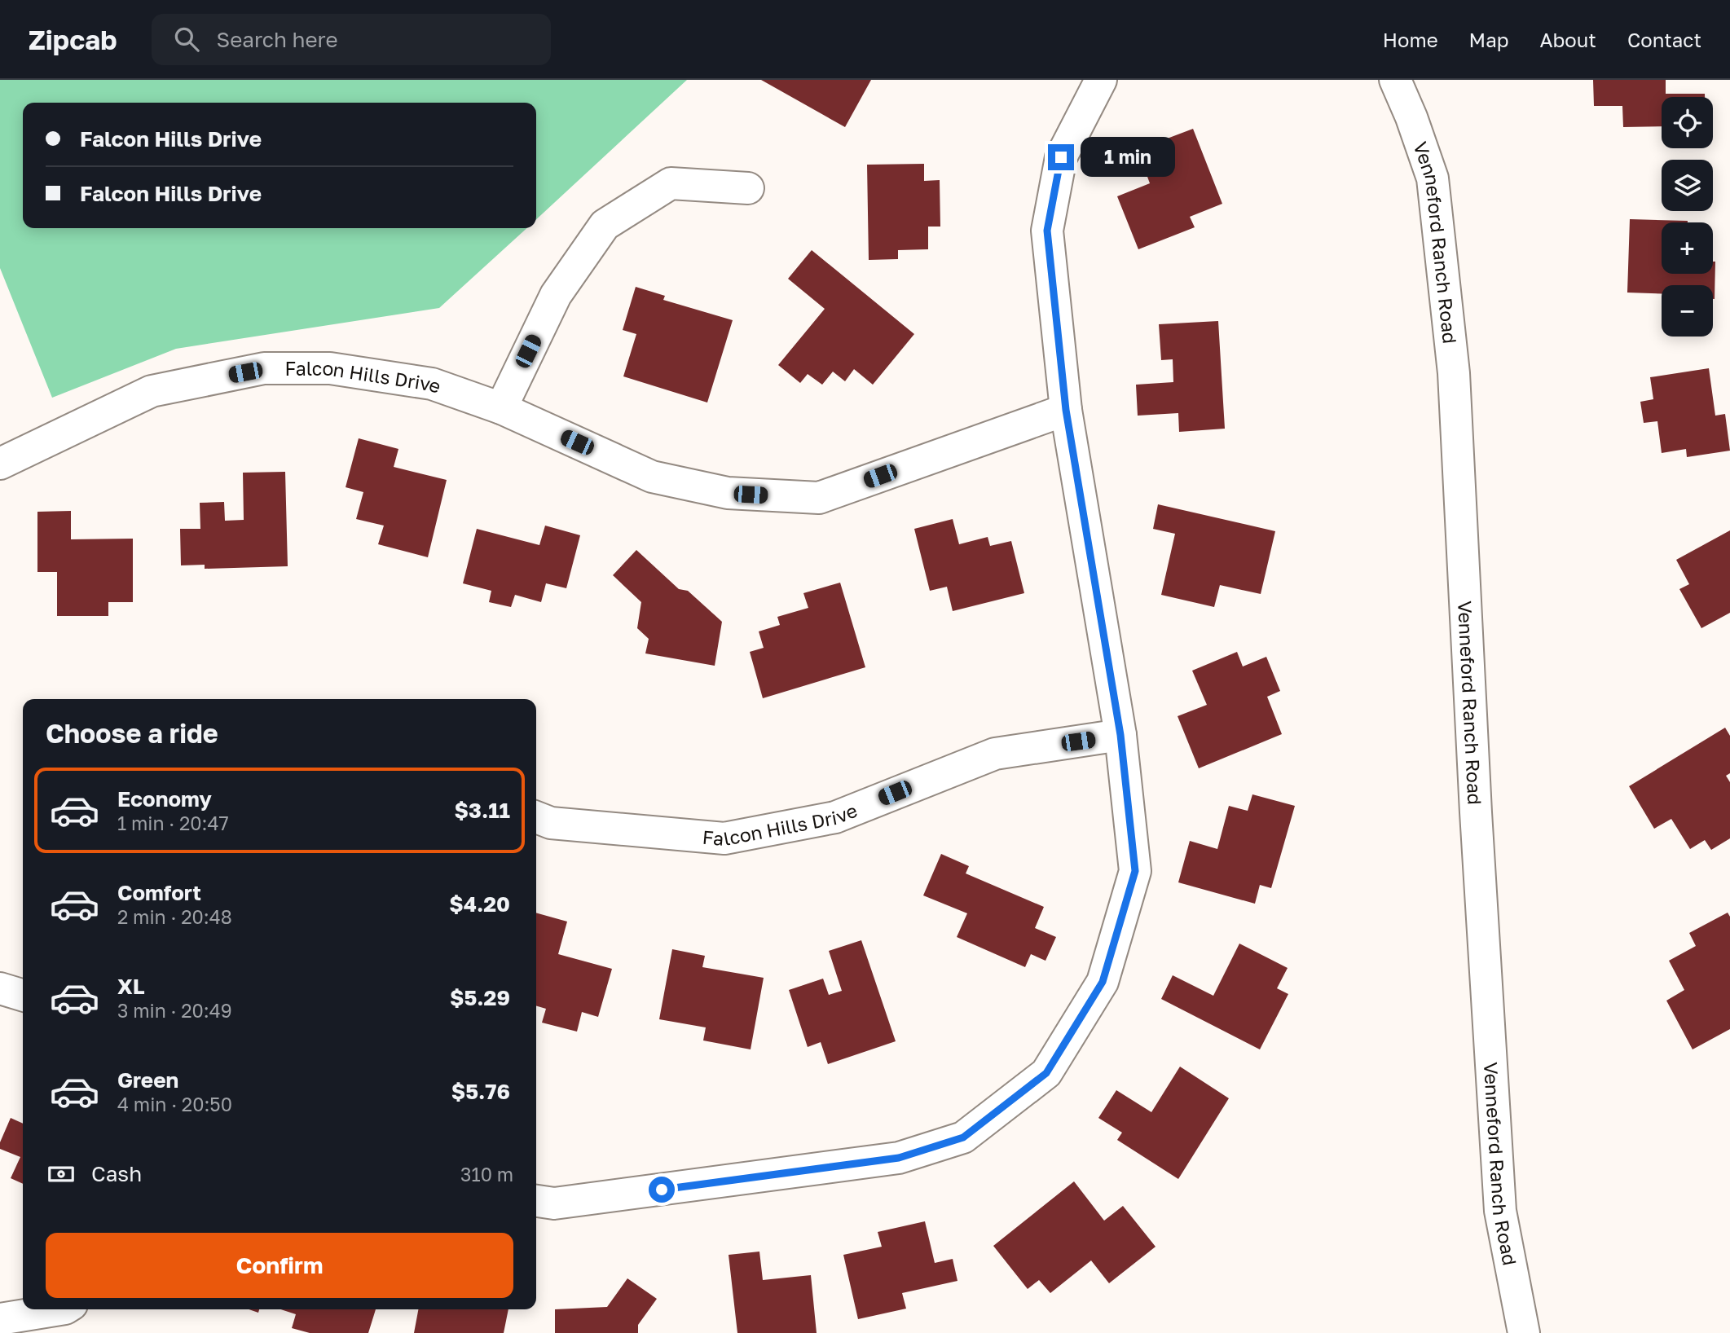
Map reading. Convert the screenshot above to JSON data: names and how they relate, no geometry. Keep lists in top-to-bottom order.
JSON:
{
  "streets": {
    "street": ["Venneford Ranch Road", "Falcon Hills Drive"]
  },
  "page": {
    "header": "Zipcab",
    "search": "Search here",
    "nav": [
      "Home",
      "Map",
      "About",
      "Contact"
    ],
    "map_buttons": ["+", "−"],
    "banner": ["Falcon Hills Drive", "Falcon Hills Drive"],
    "bubble": "1 min",
    "heading": "Choose a ride",
    "list": [
      {
        "name": "Economy",
        "note": "1 min · 20:47",
        "value": "$3.11"
      },
      {
        "name": "Comfort",
        "note": "2 min · 20:48",
        "value": "$4.20"
      },
      {
        "name": "XL",
        "note": "3 min · 20:49",
        "value": "$5.29"
      },
      {
        "name": "Green",
        "note": "4 min · 20:50",
        "value": "$5.76"
      }
    ],
    "pay": ["Cash", "310 m"],
    "buttons": "Confirm"
  }
}
